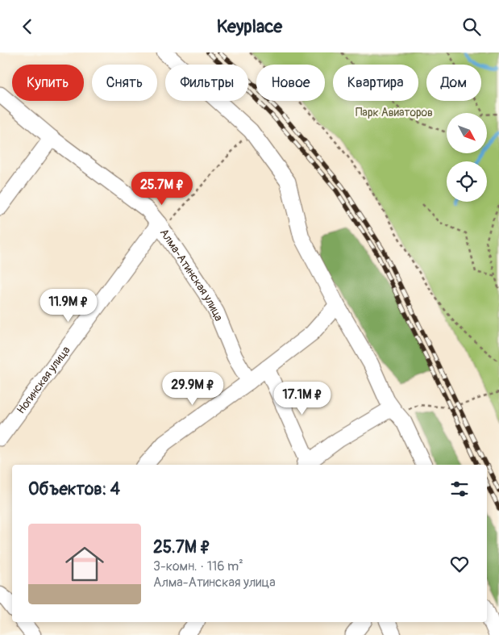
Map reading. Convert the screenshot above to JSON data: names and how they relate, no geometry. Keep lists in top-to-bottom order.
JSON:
{
  "streets": {
    "street": ["Алма-Атинская улица", "Ногинская улица"]
  },
  "crossings": [
    ["Алма-Атинская улица", "Ногинская улица"]
  ],
  "parks": ["Парк Авиаторов"],
  "north": "bottom right",
  "page": {
    "header": "Keyplace",
    "chip": [
      "Купить",
      "Снять",
      "Фильтры",
      "Новое",
      "Квартира",
      "Дом"
    ],
    "price": [
      "25.7M ₽",
      "11.9M ₽",
      "29.9M ₽",
      "17.1M ₽"
    ],
    "heading": "Объектов: 4",
    "list": [
      {
        "name": "25.7M ₽",
        "note": "3-комн. · 116 m² · Алма-Атинская улица"
      }
    ]
  }
}
